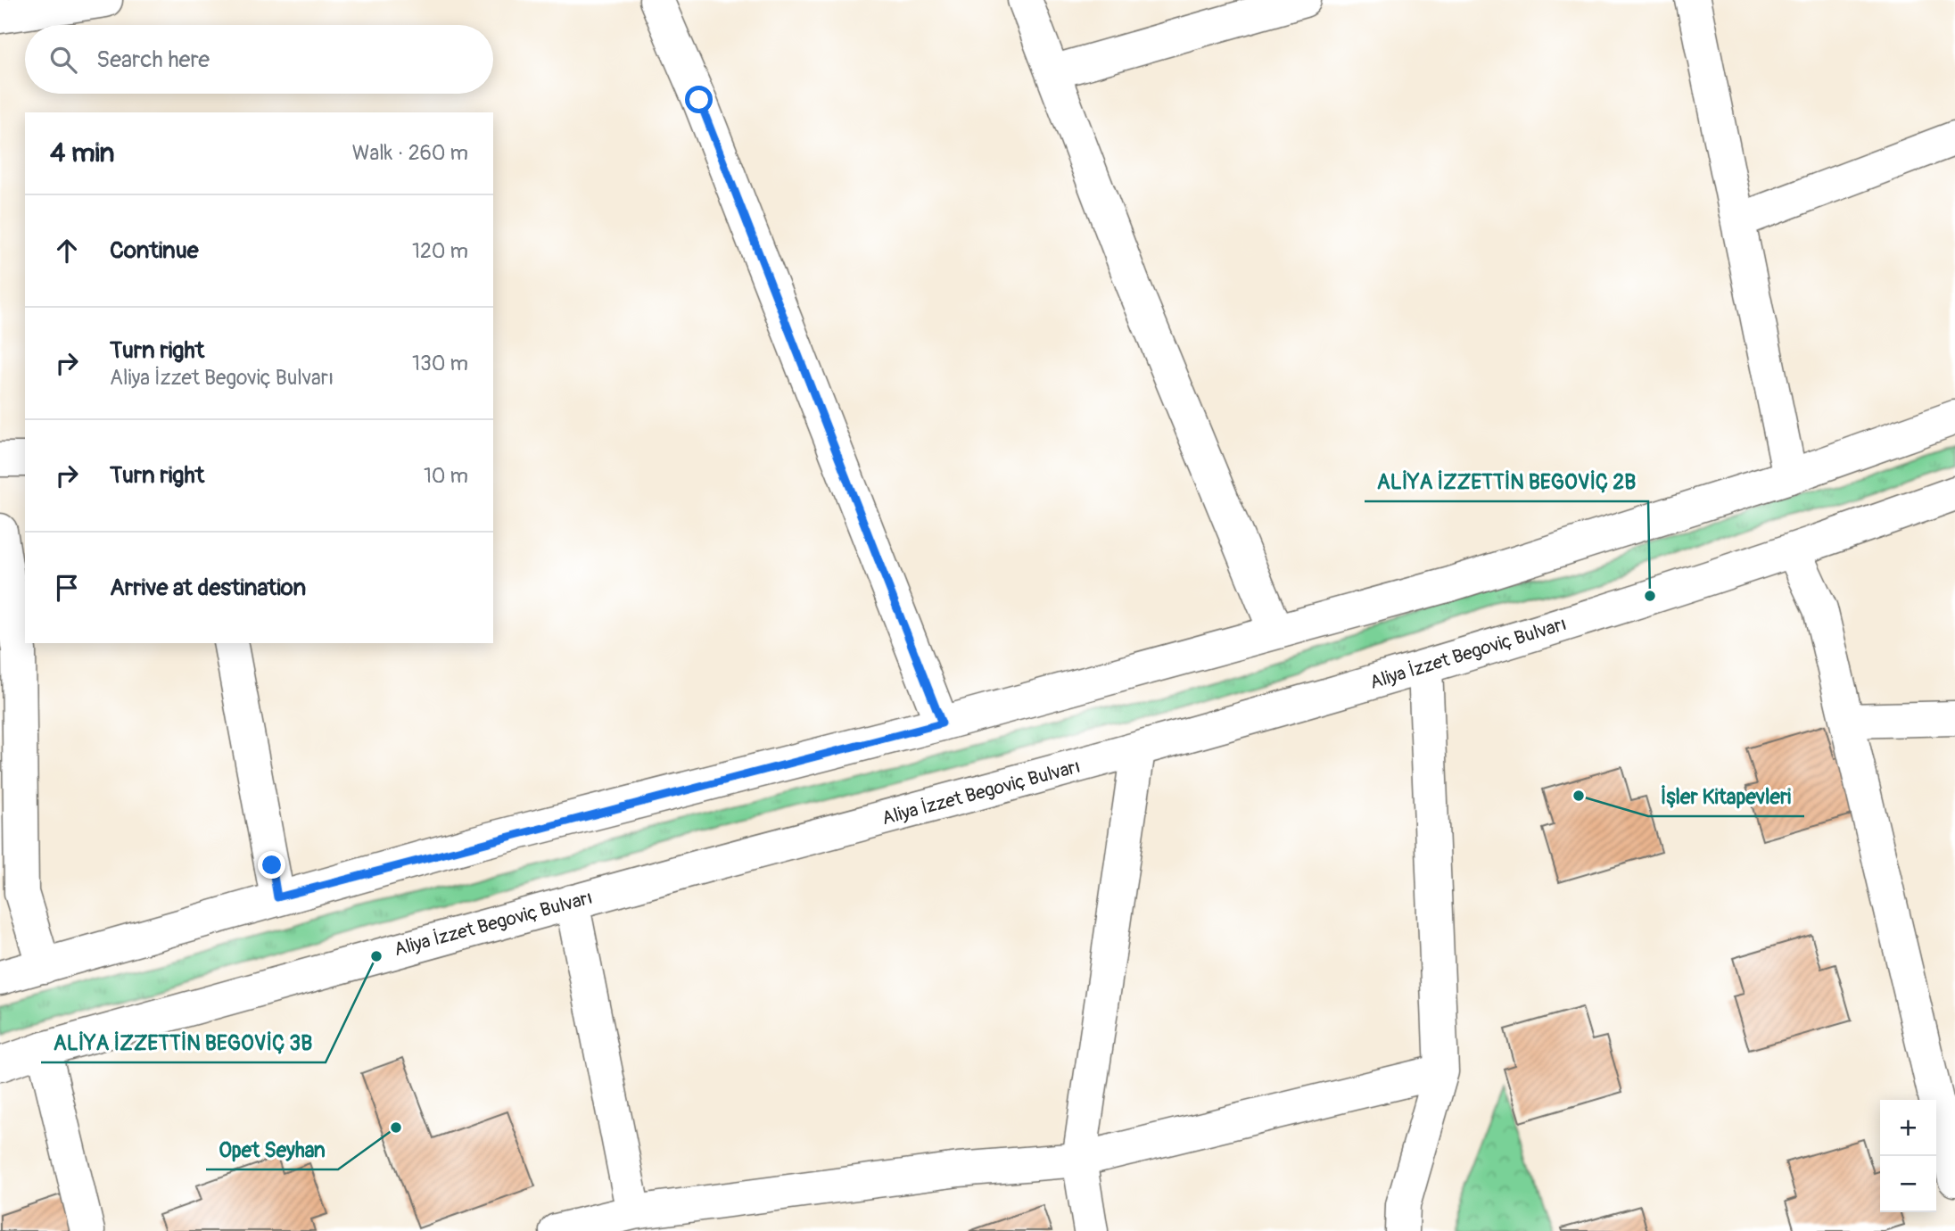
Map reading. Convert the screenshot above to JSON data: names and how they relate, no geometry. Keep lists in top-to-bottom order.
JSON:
{
  "streets": {
    "street": ["Aliya İzzet Begoviç Bulvarı"]
  },
  "places": [
    "ALİYA İZZETTİN BEGOVİÇ 2B",
    "İşler Kitapevleri",
    "ALİYA İZZETTİN BEGOVİÇ 3B",
    "Opet Seyhan"
  ],
  "page": {
    "search": "Search here",
    "heading": ["4 min", "Walk · 260 m"],
    "list": [
      ["Continue", "120 m"],
      ["Turn right", "Aliya İzzet Begoviç Bulvarı", "130 m"],
      ["Turn right", "10 m"],
      "Arrive at destination"
    ],
    "map_buttons": ["+", "−"]
  }
}
